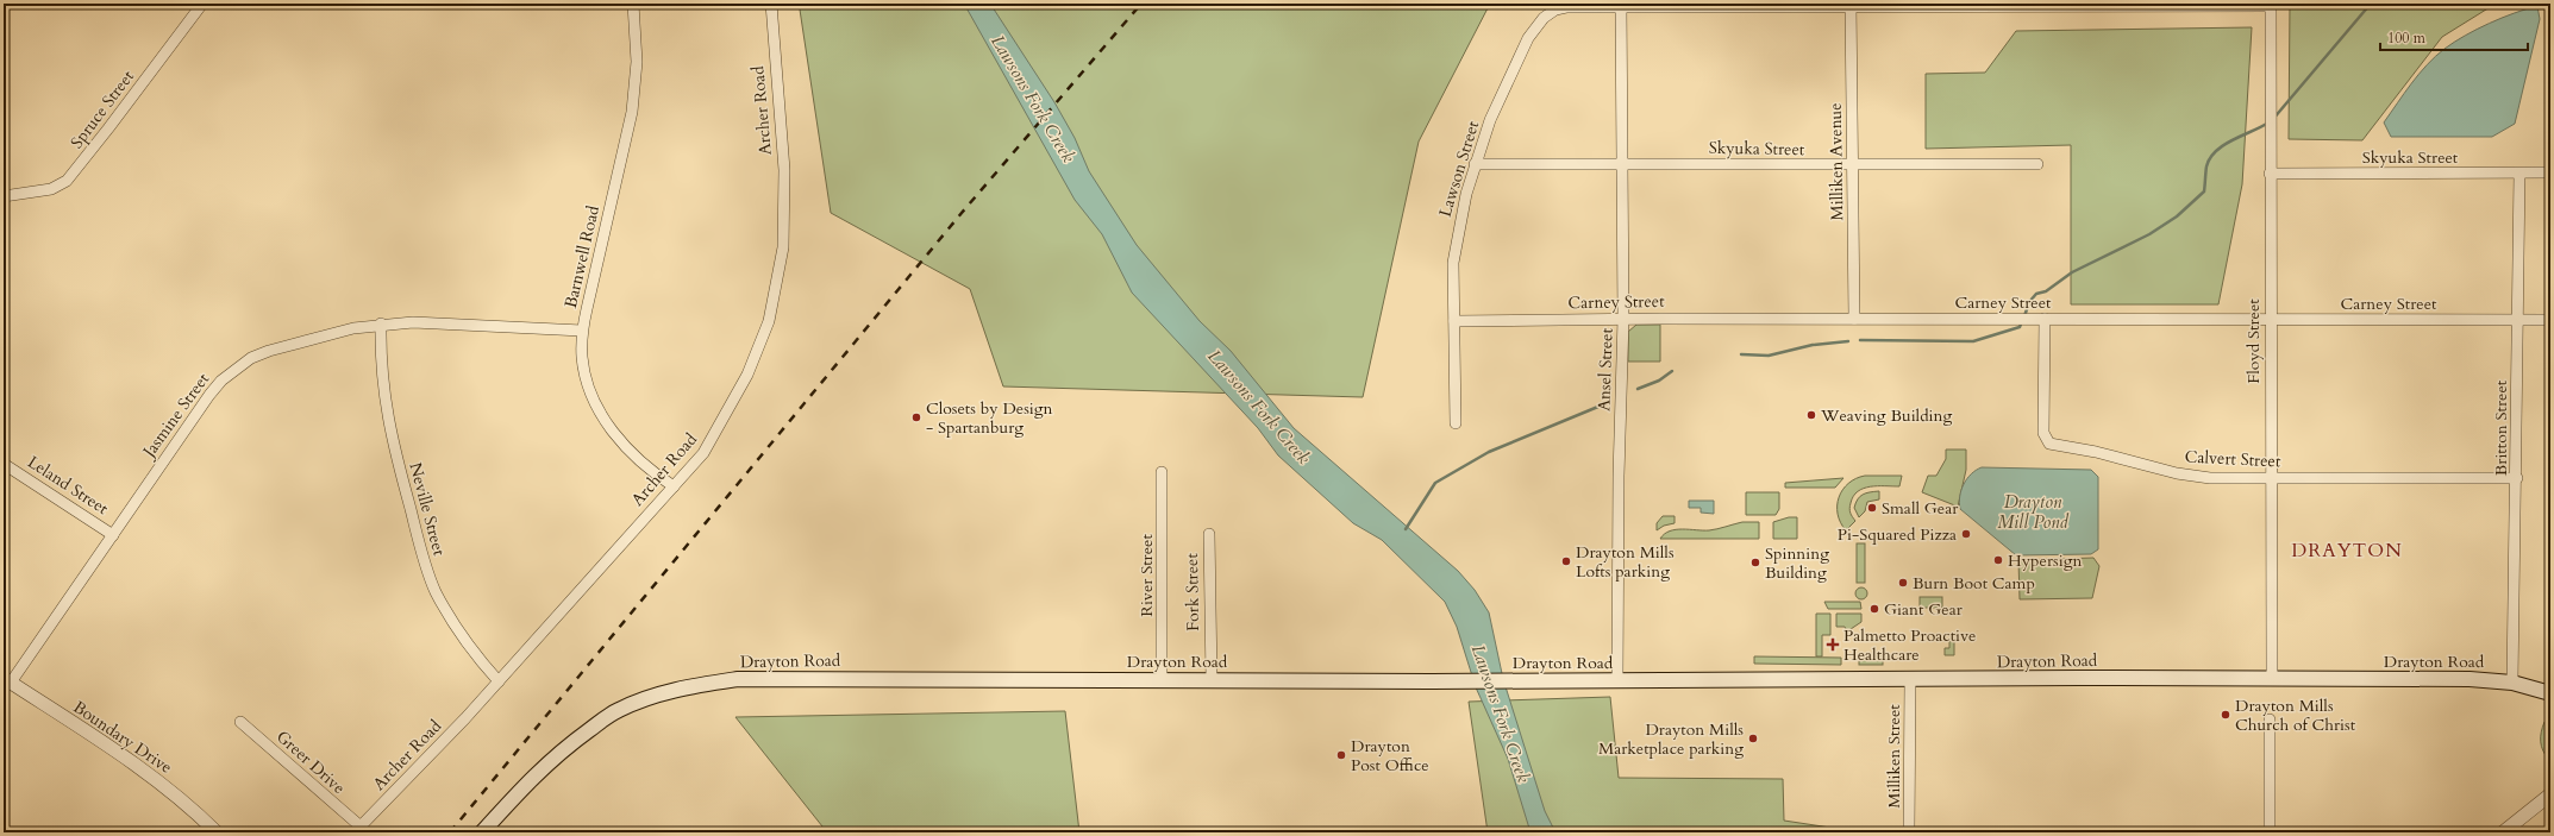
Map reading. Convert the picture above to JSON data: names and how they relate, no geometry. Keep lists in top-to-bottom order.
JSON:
{
  "streets": {
    "main road": ["Drayton Road"],
    "street": [
      "Spruce Street",
      "Archer Road",
      "Skyuka Street",
      "Milliken Avenue",
      "Lawson Street",
      "Barnwell Road",
      "Carney Street",
      "Floyd Street",
      "Ansel Street",
      "Jasmine Street",
      "Britton Street",
      "Calvert Street",
      "Leland Street",
      "Neville Street",
      "River Street",
      "Fork Street",
      "Boundary Drive",
      "Milliken Street",
      "Greer Drive"
    ]
  },
  "crossings": [
    ["Archer Road", "Barnwell Road"],
    ["Archer Road", "Neville Street"],
    ["Archer Road", "Greer Drive"],
    ["Skyuka Street", "Milliken Avenue"],
    ["Skyuka Street", "Lawson Street"],
    ["Skyuka Street", "Floyd Street"],
    ["Skyuka Street", "Ansel Street"],
    ["Skyuka Street", "Britton Street"],
    ["Milliken Avenue", "Lawson Street"],
    ["Milliken Avenue", "Carney Street"],
    ["Lawson Street", "Carney Street"],
    ["Lawson Street", "Floyd Street"],
    ["Lawson Street", "Ansel Street"],
    ["Barnwell Road", "Jasmine Street"],
    ["Carney Street", "Floyd Street"],
    ["Carney Street", "Ansel Street"],
    ["Carney Street", "Britton Street"],
    ["Carney Street", "Calvert Street"],
    ["Floyd Street", "Calvert Street"],
    ["Floyd Street", "Drayton Road"],
    ["Ansel Street", "Drayton Road"],
    ["Jasmine Street", "Leland Street"],
    ["Jasmine Street", "Neville Street"],
    ["Jasmine Street", "Boundary Drive"],
    ["Britton Street", "Calvert Street"],
    ["Britton Street", "Drayton Road"],
    ["River Street", "Drayton Road"],
    ["Fork Street", "Drayton Road"],
    ["Drayton Road", "Milliken Street"]
  ],
  "districts": ["DRAYTON"],
  "water": ["Lawsons Fork Creek", "Drayton Mill Pond"],
  "places": {
    "other": [
      "Weaving Building",
      "Closets by Design - Spartanburg",
      "Small Gear",
      "Pi-Squared Pizza",
      "Hypersign",
      "Drayton Mills Lofts parking",
      "Spinning Building",
      "Burn Boot Camp",
      "Giant Gear",
      "Drayton Mills Church of Christ",
      "Drayton Mills Marketplace parking",
      "Drayton Post Office"
    ],
    "health": ["Palmetto Proactive Healthcare"]
  },
  "scale_bar": "100 m"
}
